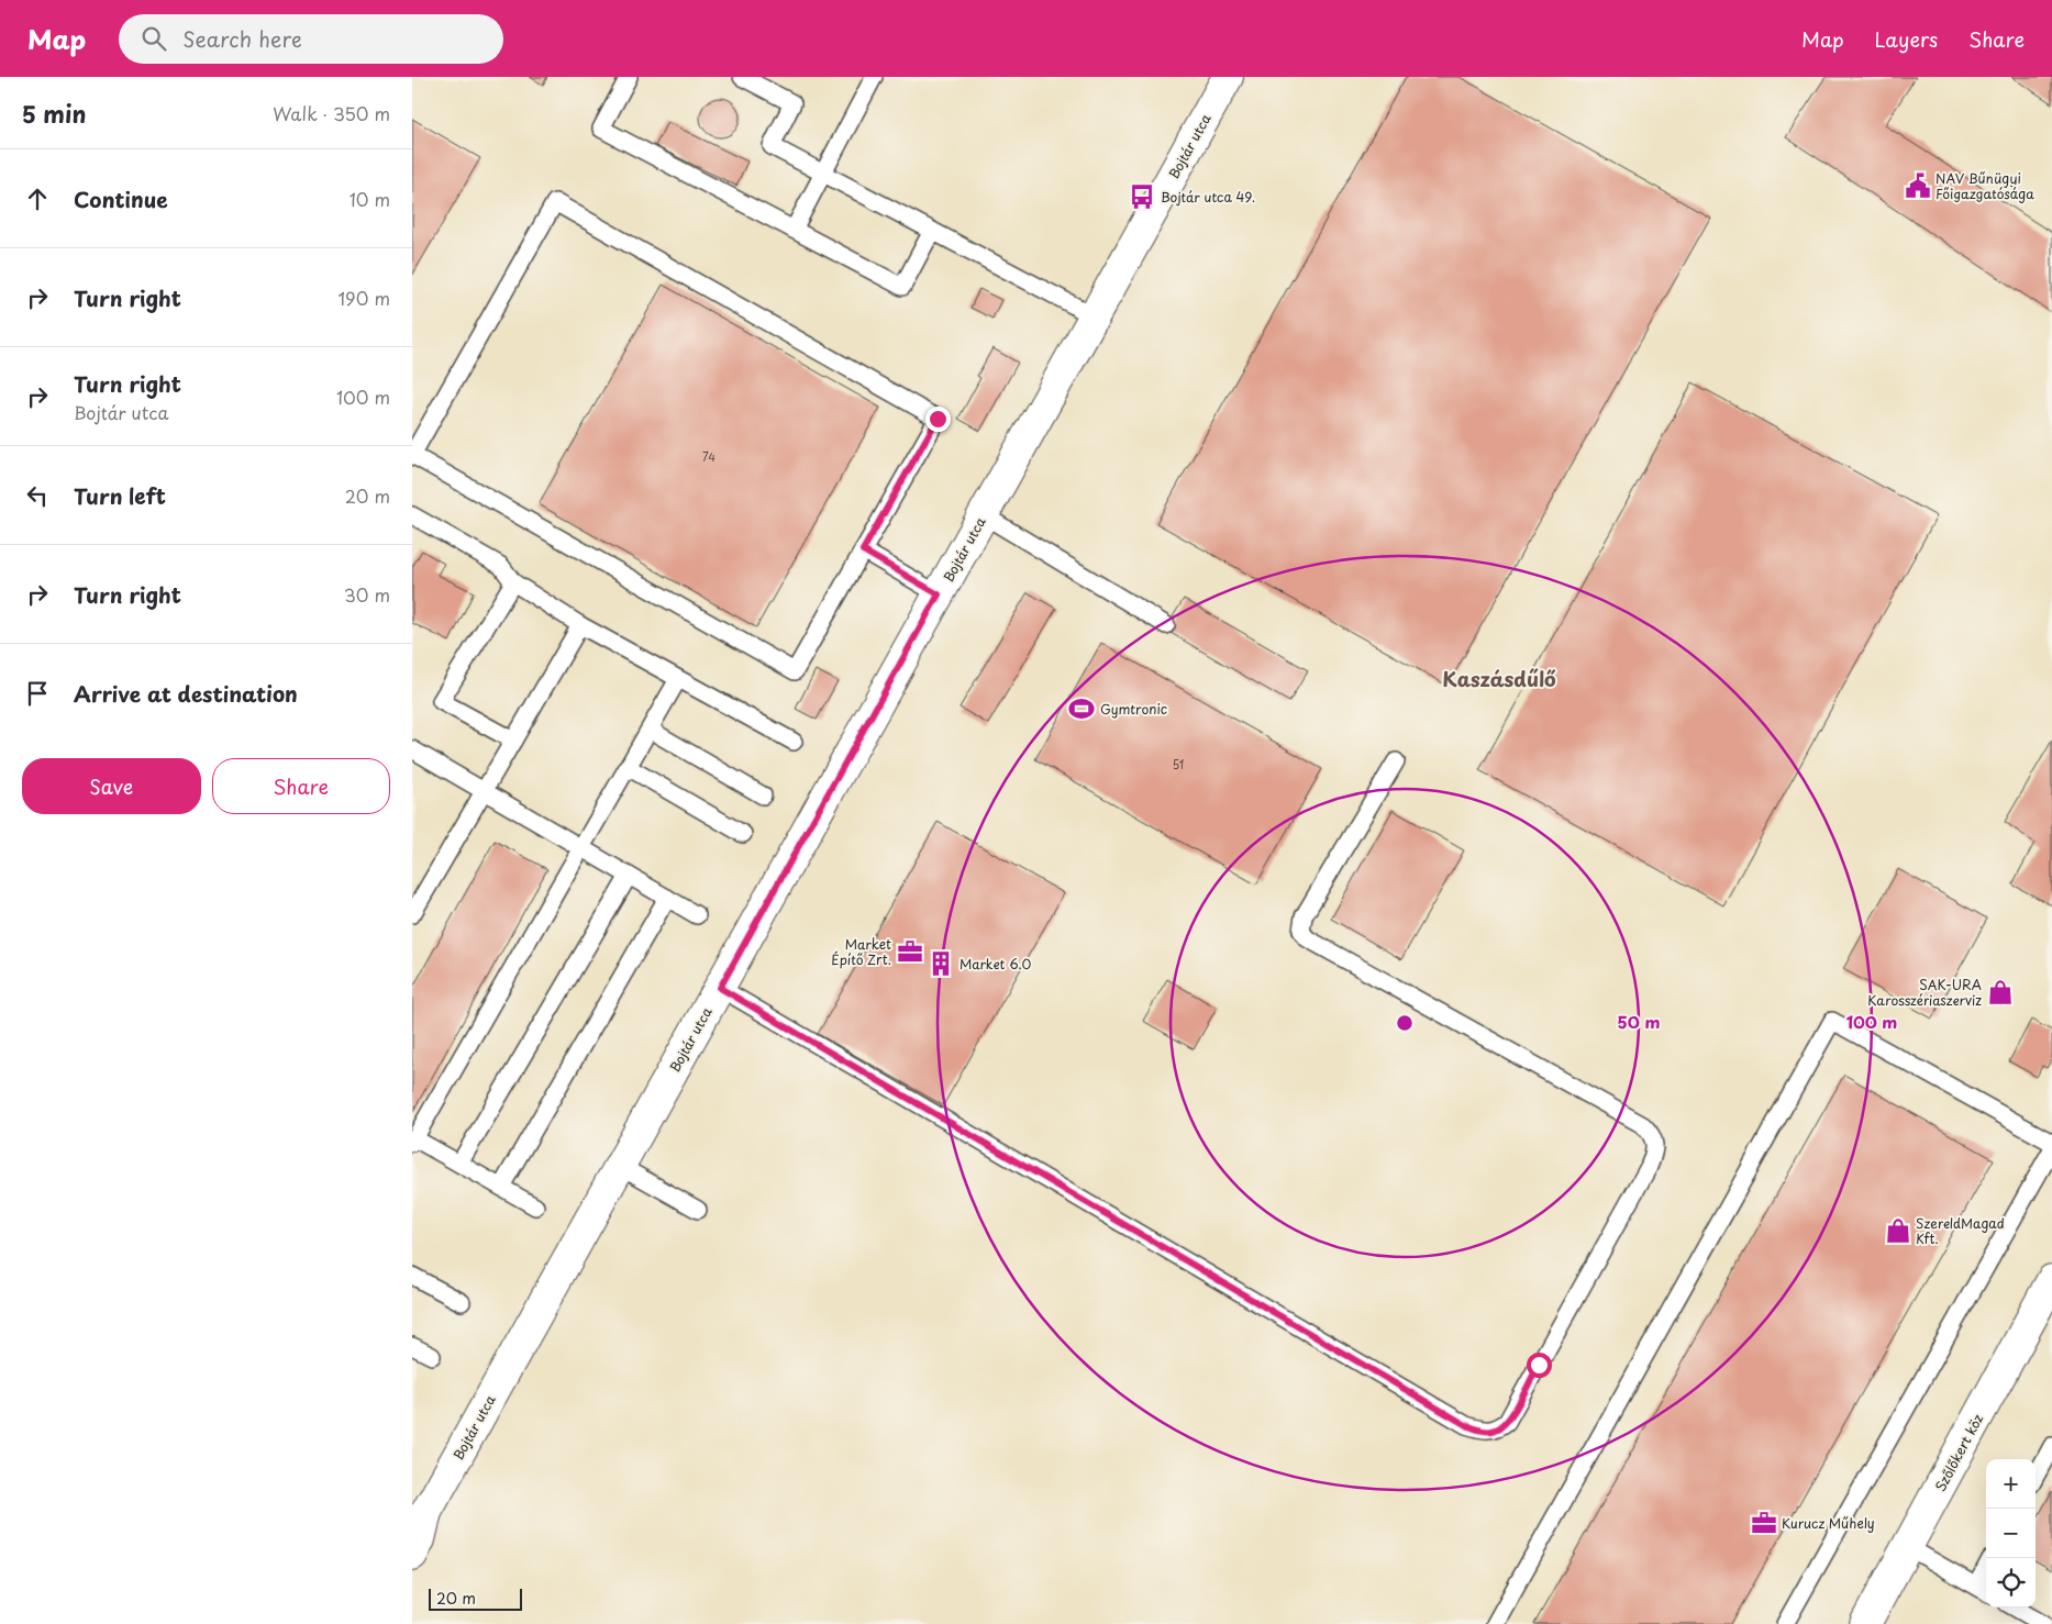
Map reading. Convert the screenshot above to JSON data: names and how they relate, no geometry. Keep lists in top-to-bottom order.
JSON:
{
  "streets": {
    "street": ["Bojtár utca", "Szőlőkert köz"]
  },
  "districts": ["Kaszásdűlő"],
  "places": {
    "public building": ["NAV Bűnügyi Főigazgatósága"],
    "bus stop": ["Bojtár utca 49."],
    "sports": ["Gymtronic"],
    "office": ["Market Építő Zrt.", "Kurucz Műhely"],
    "building": ["Market 6.0"],
    "shop": ["SAK-URA Karosszériaszerviz", "SzereldMagad Kft."]
  },
  "house_numbers": ["74", "51"],
  "scale_bar": "20 m",
  "page": {
    "header": "Map",
    "search": "Search here",
    "nav": ["Map", "Layers", "Share"],
    "heading": ["5 min", "Walk · 350 m"],
    "list": [
      ["Continue", "10 m"],
      ["Turn right", "190 m"],
      ["Turn right", "Bojtár utca", "100 m"],
      ["Turn left", "20 m"],
      ["Turn right", "30 m"],
      "Arrive at destination"
    ],
    "buttons": ["Save", "Share"],
    "map_buttons": ["+", "−"],
    "scale": "20 m"
  },
  "rings": ["50 m", "100 m"]
}
